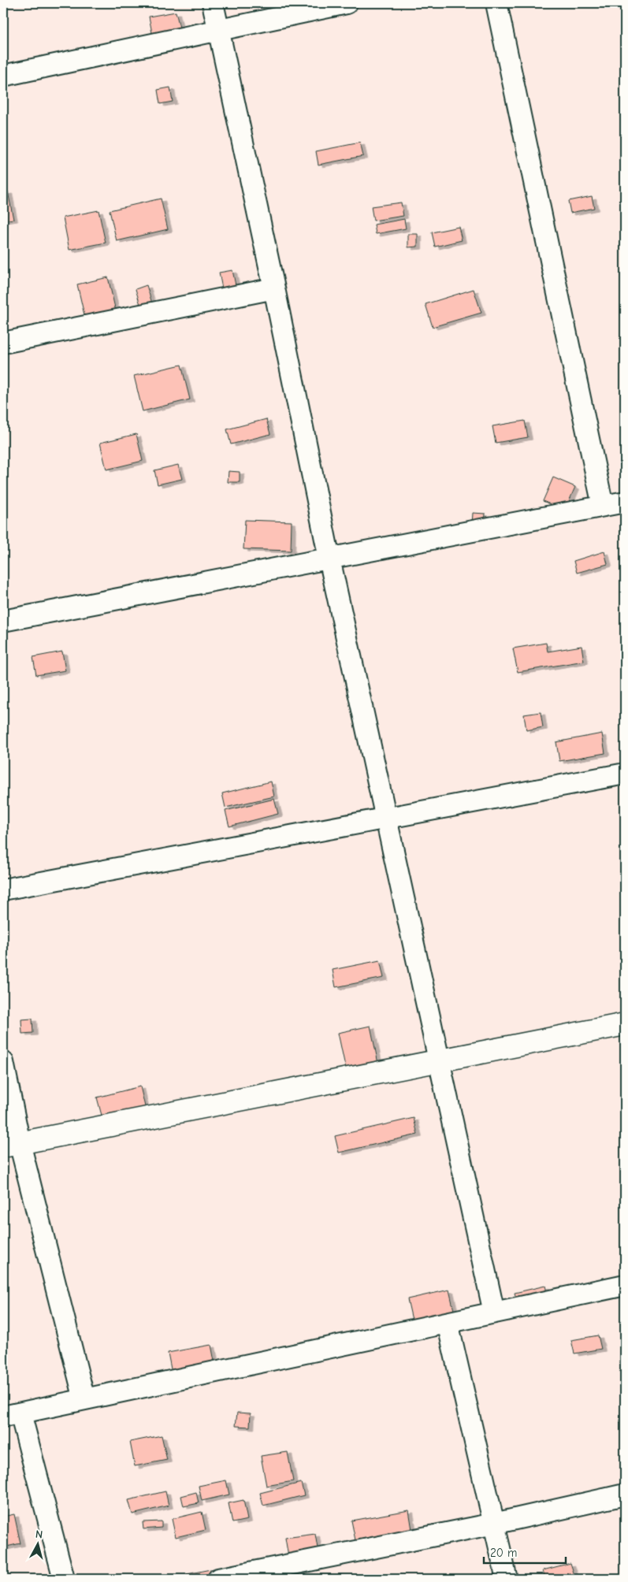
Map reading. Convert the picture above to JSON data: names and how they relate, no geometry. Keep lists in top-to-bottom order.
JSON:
{
  "scale_bar": "20 m",
  "north": "top"
}
